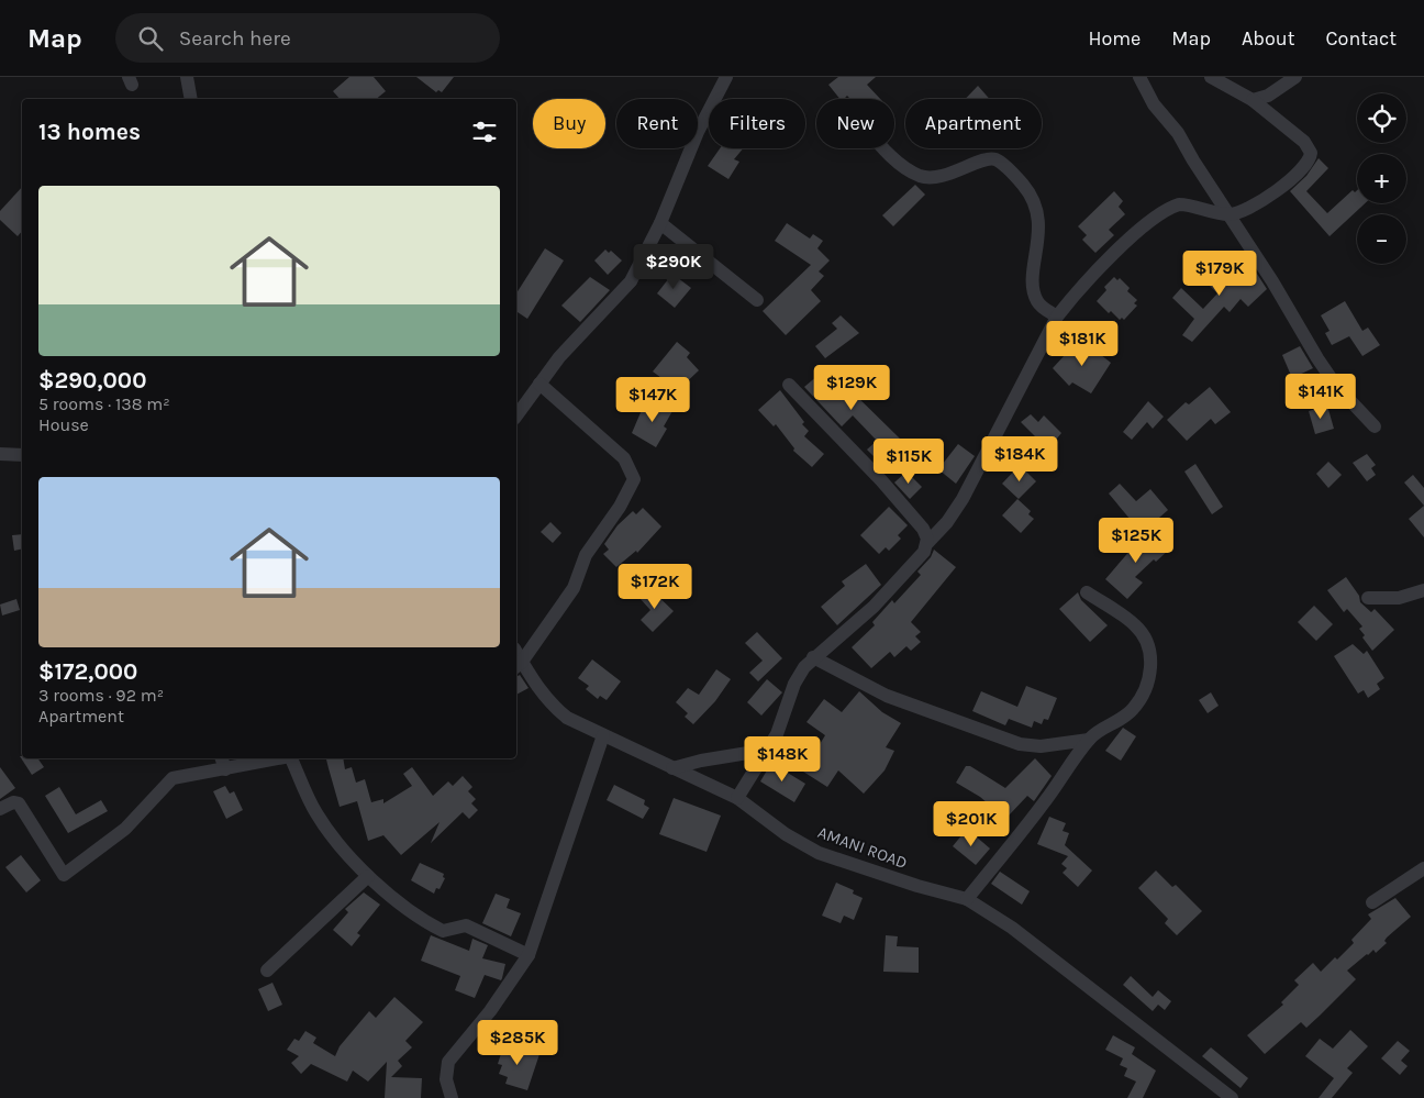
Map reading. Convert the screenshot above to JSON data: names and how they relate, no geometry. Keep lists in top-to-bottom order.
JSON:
{
  "streets": {
    "street": ["AMANI ROAD"]
  },
  "page": {
    "header": "Map",
    "search": "Search here",
    "nav": [
      "Home",
      "Map",
      "About",
      "Contact"
    ],
    "map_buttons": ["+", "−"],
    "chip": [
      "Buy",
      "Rent",
      "Filters",
      "New",
      "Apartment"
    ],
    "heading": "13 homes",
    "list": [
      {
        "name": "$290,000",
        "note": "5 rooms · 138 m² · House"
      },
      {
        "name": "$172,000",
        "note": "3 rooms · 92 m² · Apartment"
      }
    ],
    "price": [
      "$290K",
      "$179K",
      "$181K",
      "$129K",
      "$141K",
      "$147K",
      "$184K",
      "$115K",
      "$125K",
      "$172K",
      "$148K",
      "$201K",
      "$285K"
    ]
  }
}
